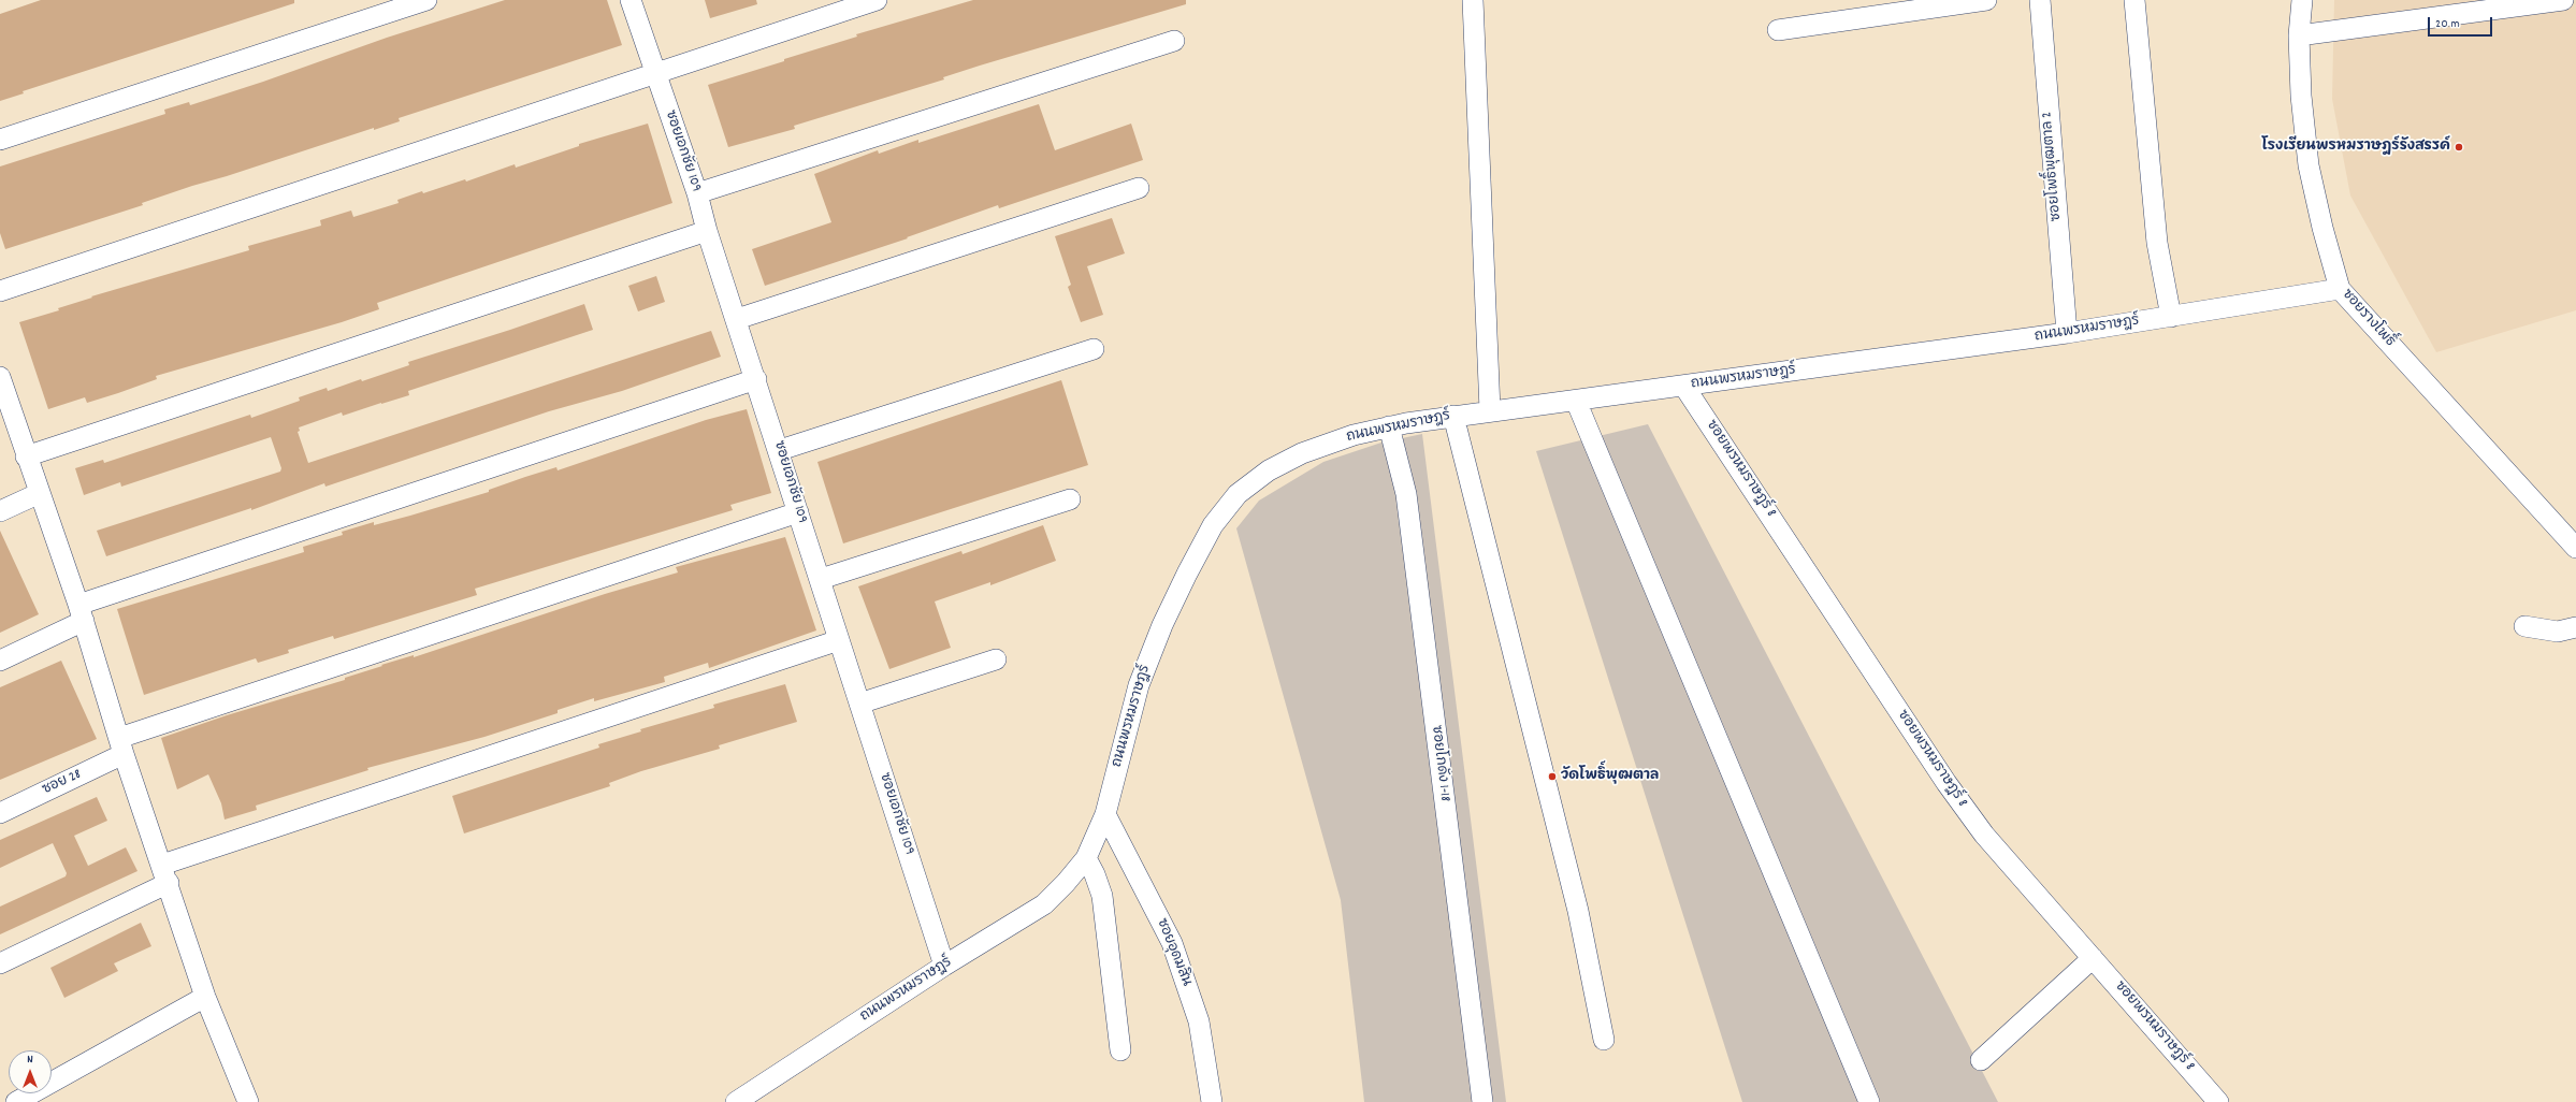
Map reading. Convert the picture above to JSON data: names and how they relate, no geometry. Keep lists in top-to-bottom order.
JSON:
{
  "streets": {
    "street": [
      "ซอยเอกชัย 109",
      "ซอยโพธิ์พุฒตาล 2",
      "ซอยรางโพธิ์",
      "ถนนพรหมราษฎร์",
      "ซอยพรหมราษฎร์ 8",
      "ซอยโกดัง 1-18",
      "ซอย 28",
      "ซอยอุดมสิน"
    ]
  },
  "crossings": [
    ["ซอยเอกชัย 109", "ถนนพรหมราษฎร์"],
    ["ซอยเอกชัย 109", "ซอย 28"],
    ["ซอยโพธิ์พุฒตาล 2", "ถนนพรหมราษฎร์"],
    ["ซอยรางโพธิ์", "ถนนพรหมราษฎร์"],
    ["ถนนพรหมราษฎร์", "ซอยพรหมราษฎร์ 8"],
    ["ถนนพรหมราษฎร์", "ซอยโกดัง 1-18"],
    ["ถนนพรหมราษฎร์", "ซอยอุดมสิน"]
  ],
  "places": ["โรงเรียนพรหมราษฎร์รังสรรค์", "วัดโพธิ์พุฒตาล"],
  "scale_bar": "20 m",
  "north": "top"
}
